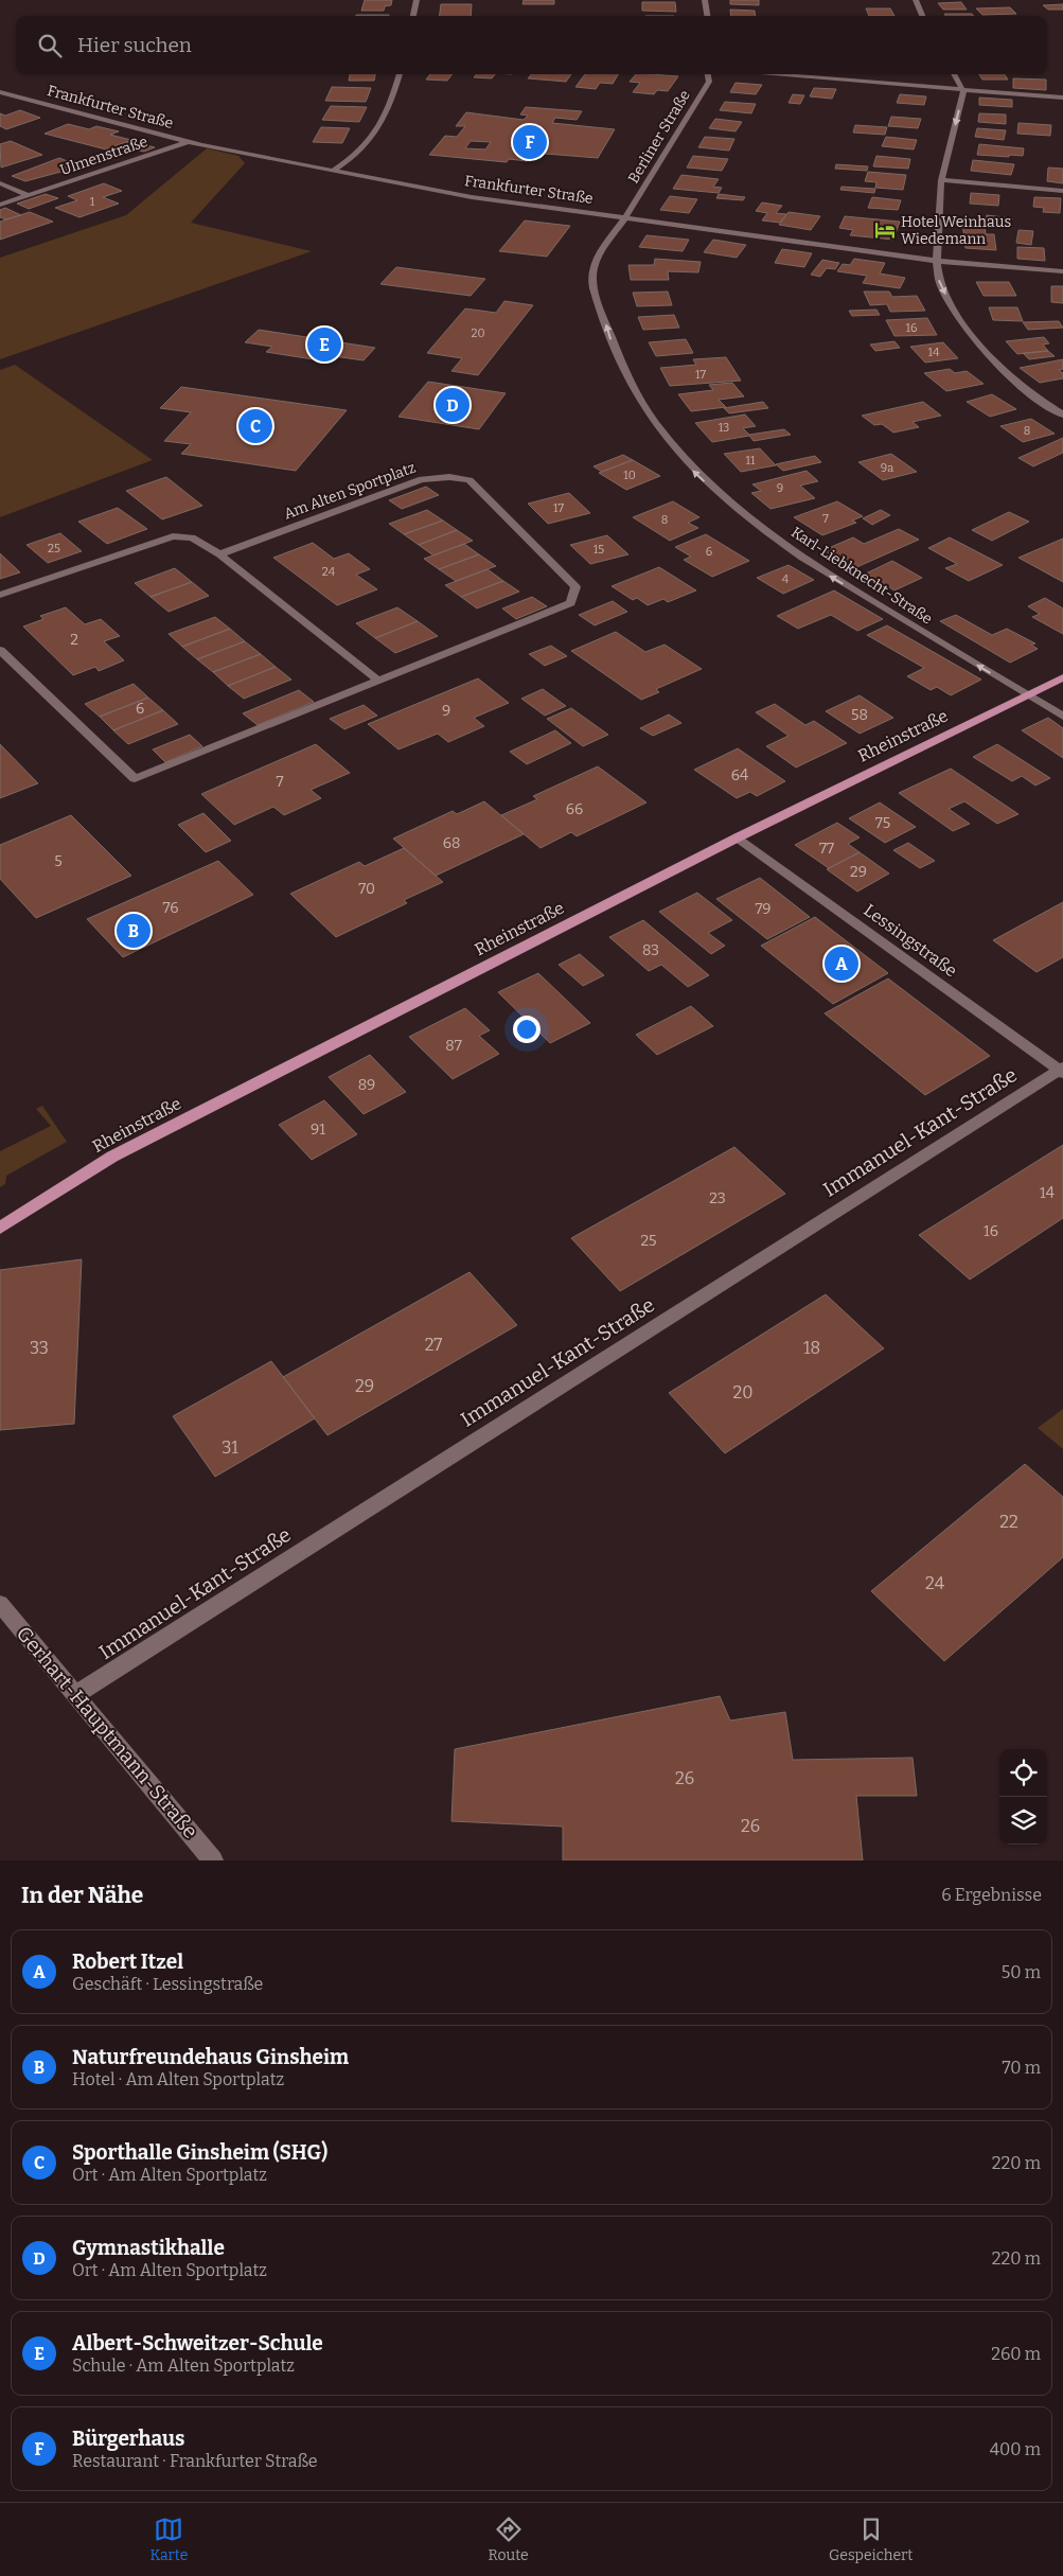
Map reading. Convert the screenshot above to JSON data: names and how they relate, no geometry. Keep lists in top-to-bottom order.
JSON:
{
  "streets": {
    "main road": ["Rheinstraße"],
    "street": [
      "Frankfurter Straße",
      "Berliner Straße",
      "Ulmenstraße",
      "Am Alten Sportplatz",
      "Karl-Liebknecht-Straße",
      "Lessingstraße",
      "Immanuel-Kant-Straße",
      "Gerhart-Hauptmann-Straße"
    ]
  },
  "crossings": [
    ["Frankfurter Straße", "Berliner Straße"],
    ["Frankfurter Straße", "Ulmenstraße"],
    ["Frankfurter Straße", "Karl-Liebknecht-Straße"],
    ["Berliner Straße", "Karl-Liebknecht-Straße"],
    ["Karl-Liebknecht-Straße", "Rheinstraße"],
    ["Rheinstraße", "Lessingstraße"],
    ["Lessingstraße", "Immanuel-Kant-Straße"],
    ["Immanuel-Kant-Straße", "Gerhart-Hauptmann-Straße"]
  ],
  "one_way": ["Karl-Liebknecht-Straße"],
  "places": {
    "hotel": ["Hotel Weinhaus Wiedemann"]
  },
  "house_numbers": [
    "1",
    "16",
    "20",
    "14",
    "17",
    "13",
    "8",
    "11",
    "9a",
    "10",
    "9",
    "17",
    "7",
    "8",
    "25",
    "15",
    "6",
    "24",
    "4",
    "2",
    "6",
    "9",
    "58",
    "64",
    "7",
    "66",
    "75",
    "68",
    "77",
    "5",
    "29",
    "70",
    "76",
    "79",
    "83",
    "87",
    "89",
    "91",
    "14",
    "23",
    "16",
    "25",
    "27",
    "33",
    "18",
    "29",
    "20",
    "31",
    "22",
    "24",
    "26",
    "26"
  ],
  "page": {
    "search": "Hier suchen",
    "pins": [
      "F",
      "E",
      "D",
      "C",
      "B",
      "A"
    ],
    "heading": ["In der Nähe", "6 Ergebnisse"],
    "list": [
      {
        "mark": "A",
        "name": "Robert Itzel",
        "note": "Geschäft · Lessingstraße",
        "value": "50 m"
      },
      {
        "mark": "B",
        "name": "Naturfreundehaus Ginsheim",
        "note": "Hotel · Am Alten Sportplatz",
        "value": "70 m"
      },
      {
        "mark": "C",
        "name": "Sporthalle Ginsheim (SHG)",
        "note": "Ort · Am Alten Sportplatz",
        "value": "220 m"
      },
      {
        "mark": "D",
        "name": "Gymnastikhalle",
        "note": "Ort · Am Alten Sportplatz",
        "value": "220 m"
      },
      {
        "mark": "E",
        "name": "Albert-Schweitzer-Schule",
        "note": "Schule · Am Alten Sportplatz",
        "value": "260 m"
      },
      {
        "mark": "F",
        "name": "Bürgerhaus",
        "note": "Restaurant · Frankfurter Straße",
        "value": "400 m"
      }
    ],
    "nav": ["Karte", "Route", "Gespeichert"]
  }
}
